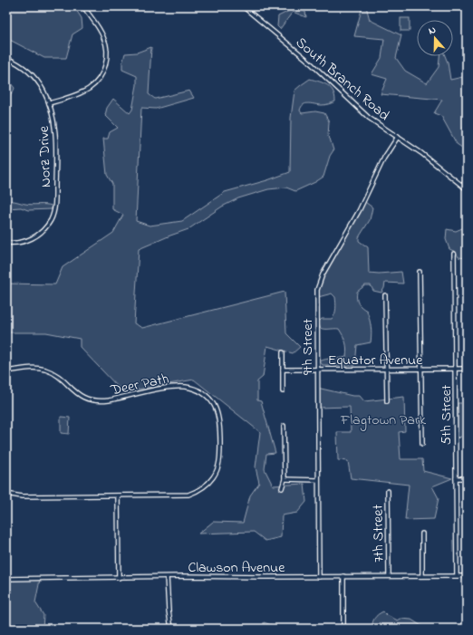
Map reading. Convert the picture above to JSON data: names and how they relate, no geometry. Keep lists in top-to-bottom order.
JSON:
{
  "streets": {
    "street": [
      "South Branch Road",
      "Norz Drive",
      "9th Street",
      "Equator Avenue",
      "Deer Path",
      "5th Street",
      "7th Street",
      "Clawson Avenue"
    ]
  },
  "crossings": [
    ["South Branch Road", "9th Street"],
    ["9th Street", "Equator Avenue"],
    ["9th Street", "Clawson Avenue"],
    ["Equator Avenue", "5th Street"],
    ["5th Street", "Clawson Avenue"],
    ["7th Street", "Clawson Avenue"]
  ],
  "parks": ["Flagtown Park"],
  "north": "top"
}
